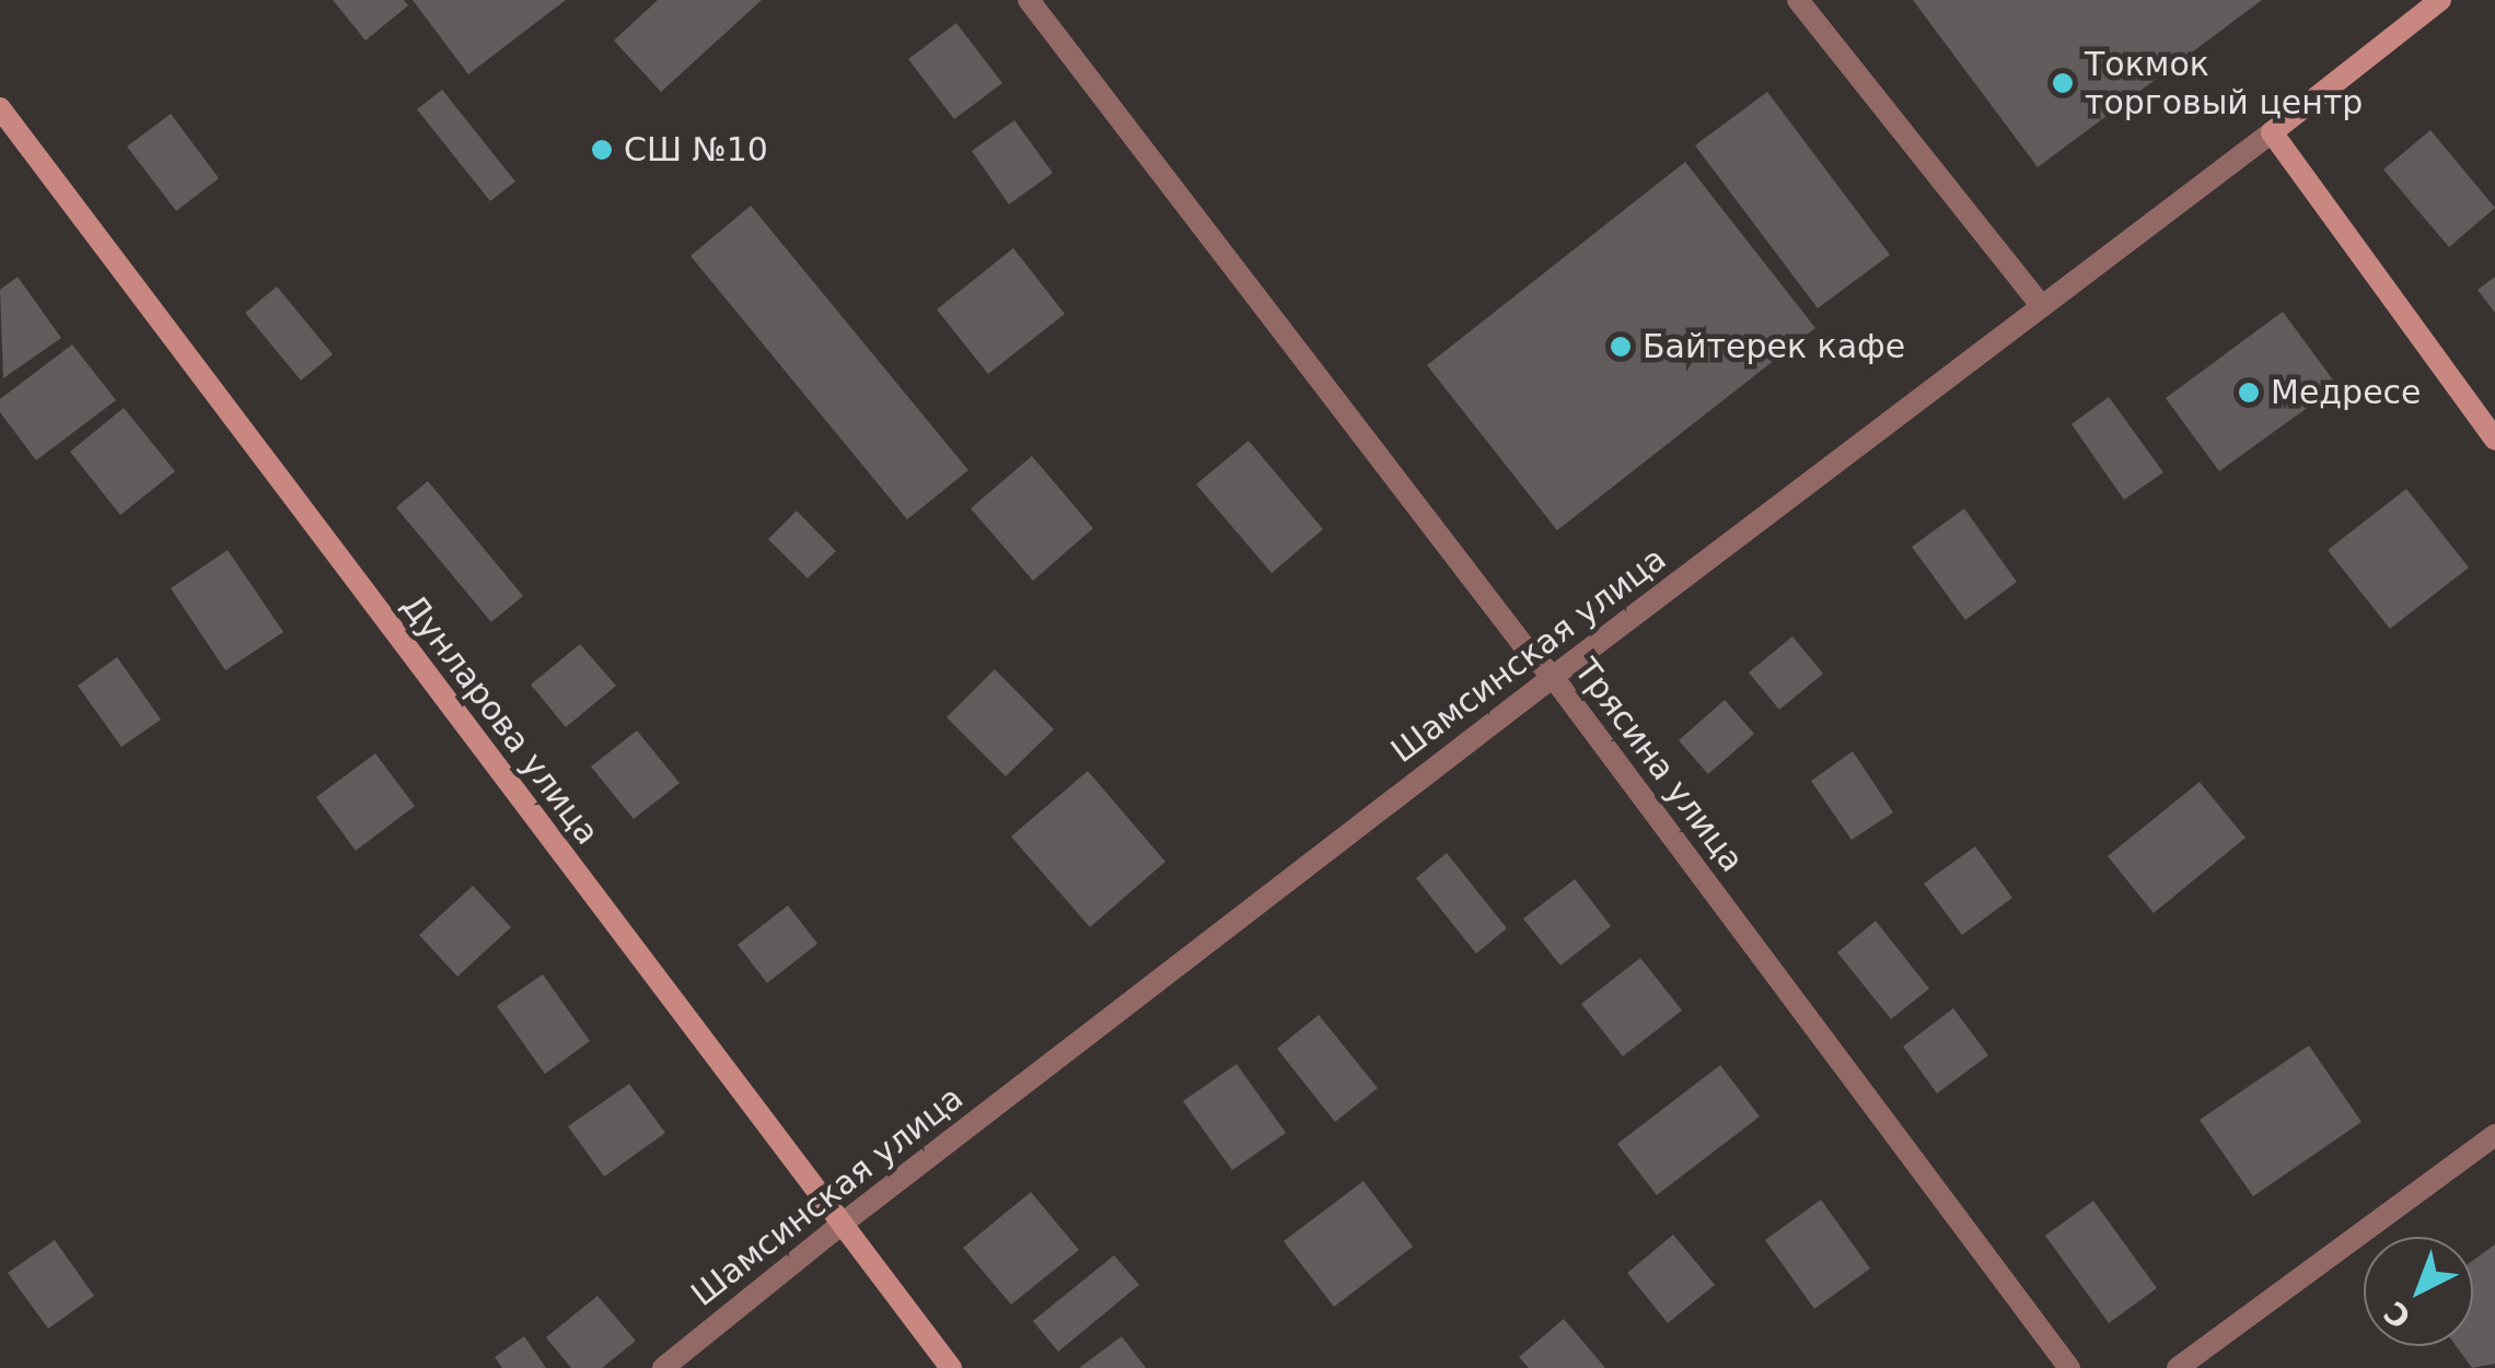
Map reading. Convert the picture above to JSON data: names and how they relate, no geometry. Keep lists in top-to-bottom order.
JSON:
{
  "streets": {
    "main road": ["Шамсинская улица", "Дунларова улица"],
    "street": ["Трясина улица"]
  },
  "crossings": [
    ["Шамсинская улица", "Дунларова улица"],
    ["Шамсинская улица", "Трясина улица"]
  ],
  "places": [
    "Токмок торговый центр",
    "СШ №10",
    "Байтерек кафе",
    "Медресе"
  ],
  "north": "bottom left"
}
